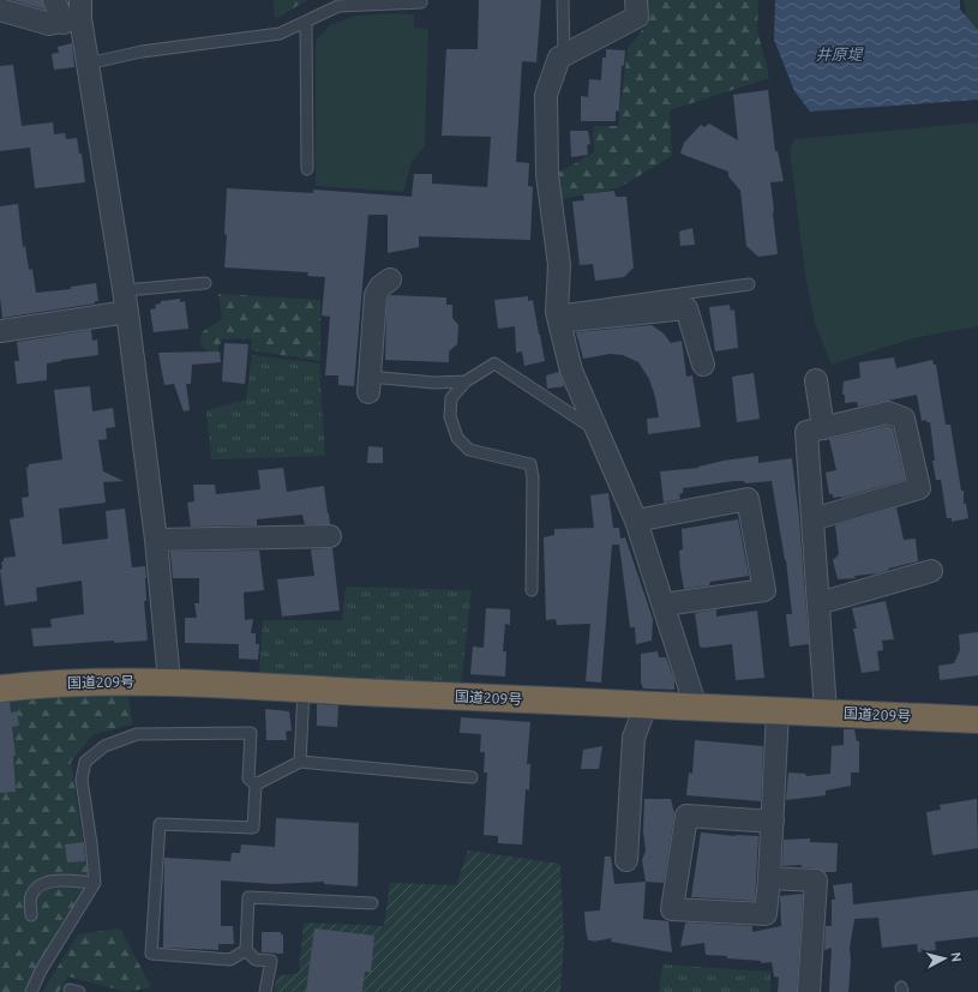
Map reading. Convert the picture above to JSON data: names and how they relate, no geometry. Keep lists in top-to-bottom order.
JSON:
{
  "streets": {
    "highway": ["国道209号"]
  },
  "water": ["井原堤"],
  "north": "right"
}
